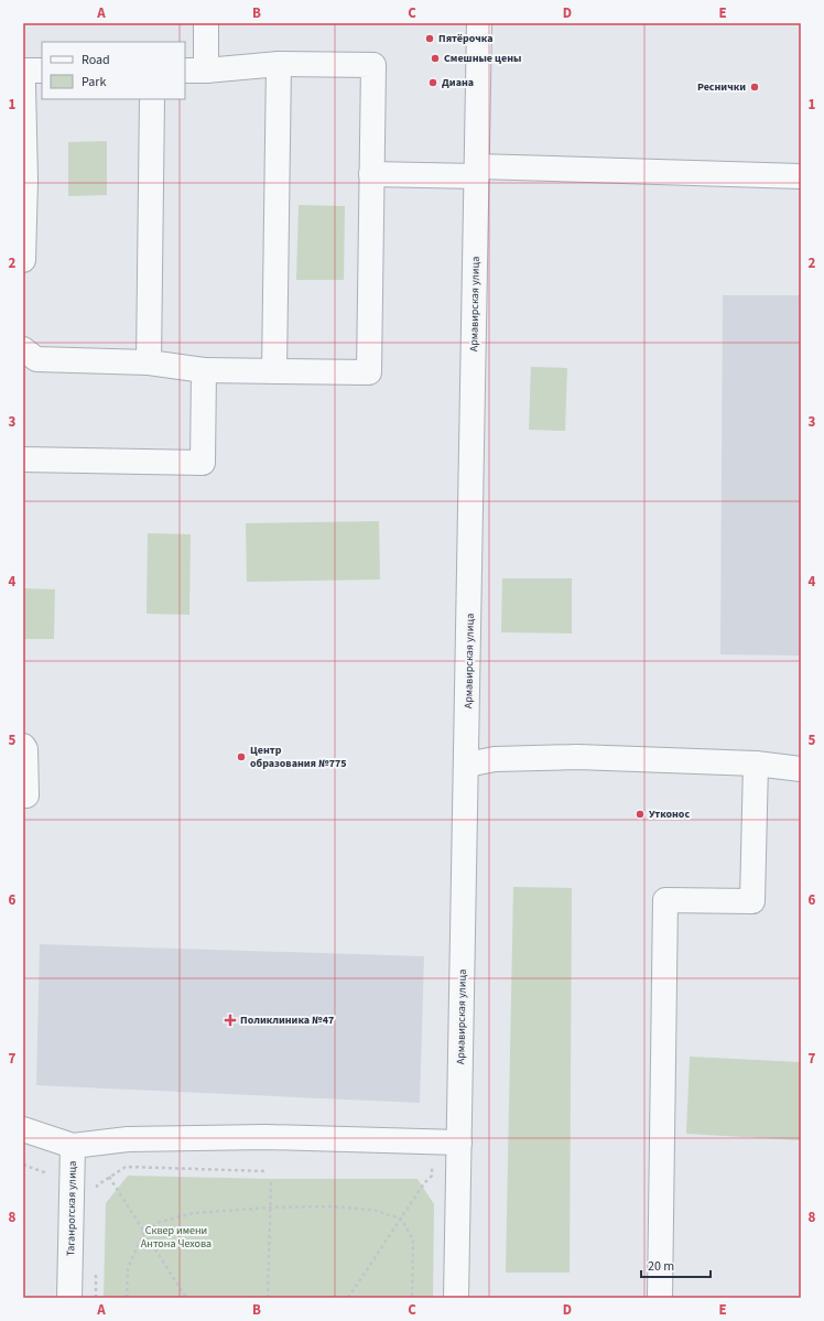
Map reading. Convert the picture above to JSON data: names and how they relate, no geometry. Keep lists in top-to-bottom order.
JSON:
{
  "streets": {
    "street": ["Армавирская улица", "Таганрогская улица"]
  },
  "parks": ["Сквер имени Антона Чехова"],
  "places": {
    "other": [
      "Пятёрочка",
      "Смешные цены",
      "Диана",
      "Реснички",
      "Центр образования №775",
      "Утконос"
    ],
    "health": ["Поликлиника №47"]
  },
  "legend": ["Road", "Park"],
  "scale_bar": "20 m",
  "grid": {
    "columns": [
      "A",
      "B",
      "C",
      "D",
      "E"
    ],
    "rows": [
      "1",
      "2",
      "3",
      "4",
      "5",
      "6",
      "7",
      "8"
    ]
  }
}
